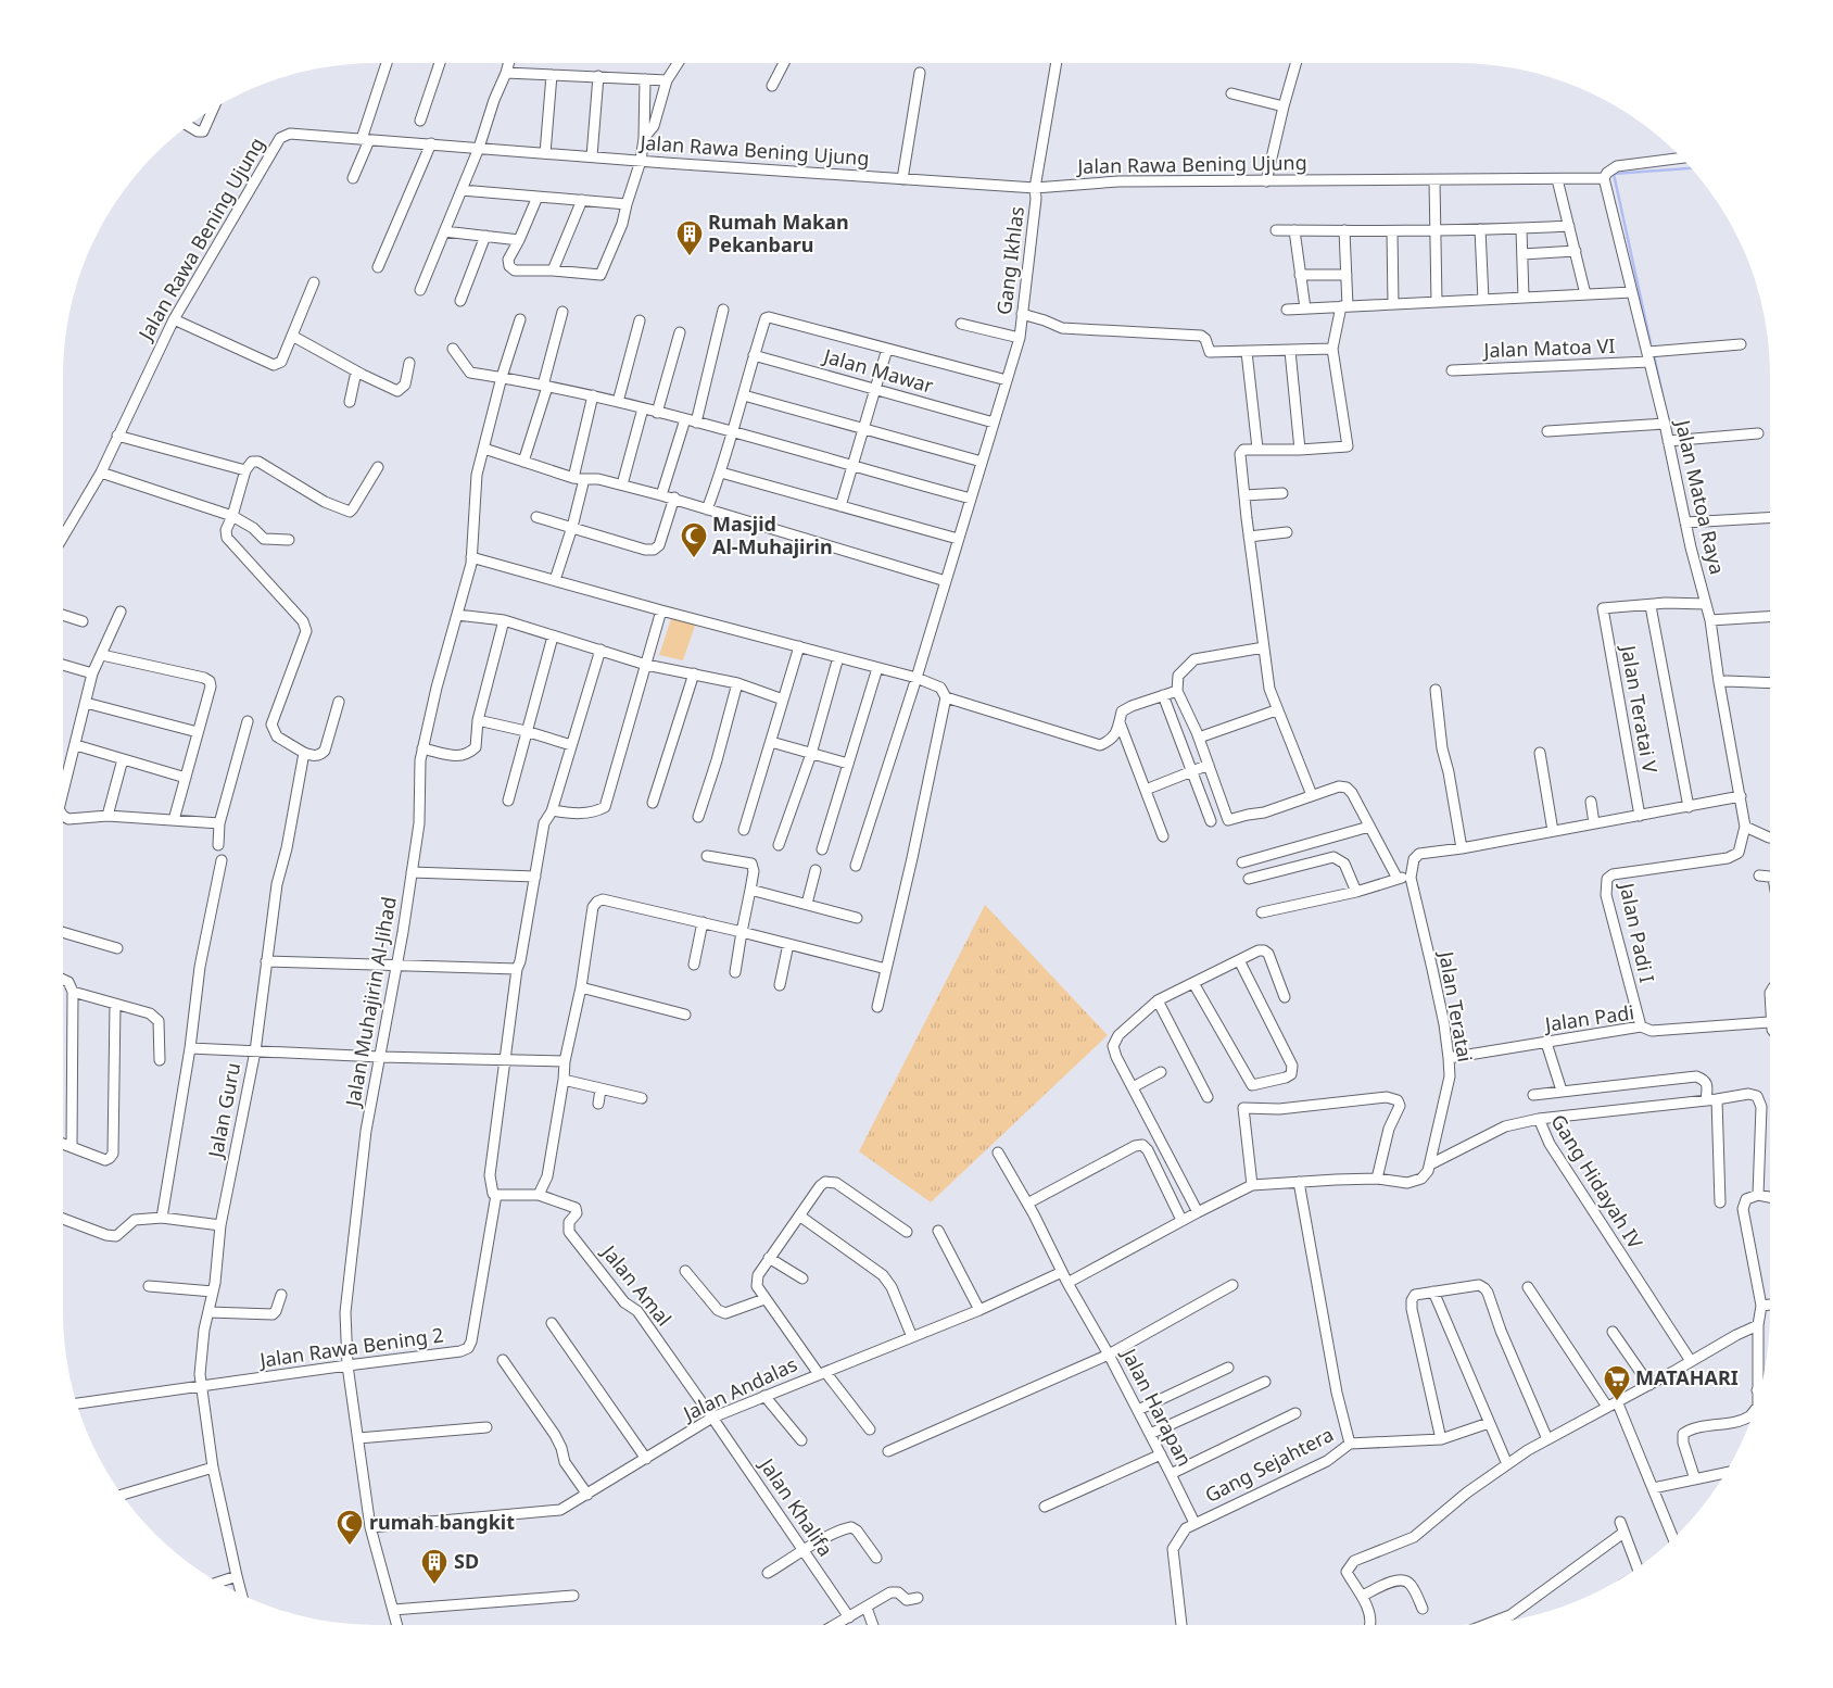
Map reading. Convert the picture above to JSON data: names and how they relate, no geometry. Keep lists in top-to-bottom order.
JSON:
{
  "streets": {
    "street": [
      "Jalan Rawa Bening Ujung",
      "Gang Ikhlas",
      "Jalan Matoa VI",
      "Jalan Mawar",
      "Jalan Matoa Raya",
      "Jalan Teratai V",
      "Jalan Padi I",
      "Jalan Muhajirin Al-Jihad",
      "Jalan Teratai",
      "Jalan Padi",
      "Jalan Guru",
      "Gang Hidayah IV",
      "Jalan Amal",
      "Jalan Rawa Bening 2",
      "Jalan Andalas",
      "Jalan Harapan",
      "Gang Sejahtera",
      "Jalan Khalifa"
    ]
  },
  "crossings": [
    ["Jalan Rawa Bening Ujung", "Gang Ikhlas"],
    ["Jalan Rawa Bening Ujung", "Jalan Matoa Raya"],
    ["Gang Ikhlas", "Jalan Mawar"],
    ["Jalan Matoa VI", "Jalan Matoa Raya"],
    ["Jalan Matoa Raya", "Jalan Padi I"],
    ["Jalan Padi I", "Jalan Padi"],
    ["Jalan Muhajirin Al-Jihad", "Jalan Rawa Bening 2"],
    ["Jalan Muhajirin Al-Jihad", "Jalan Andalas"],
    ["Jalan Teratai", "Jalan Padi"],
    ["Jalan Teratai", "Gang Hidayah IV"],
    ["Jalan Guru", "Jalan Rawa Bening 2"],
    ["Jalan Amal", "Jalan Andalas"],
    ["Jalan Amal", "Jalan Khalifa"],
    ["Jalan Andalas", "Jalan Harapan"],
    ["Jalan Andalas", "Jalan Khalifa"],
    ["Jalan Harapan", "Gang Sejahtera"]
  ],
  "places": {
    "building": ["Rumah Makan Pekanbaru", "SD"],
    "mosque": ["Masjid Al-Muhajirin", "rumah bangkit"],
    "supermarket": ["MATAHARI"]
  }
}
